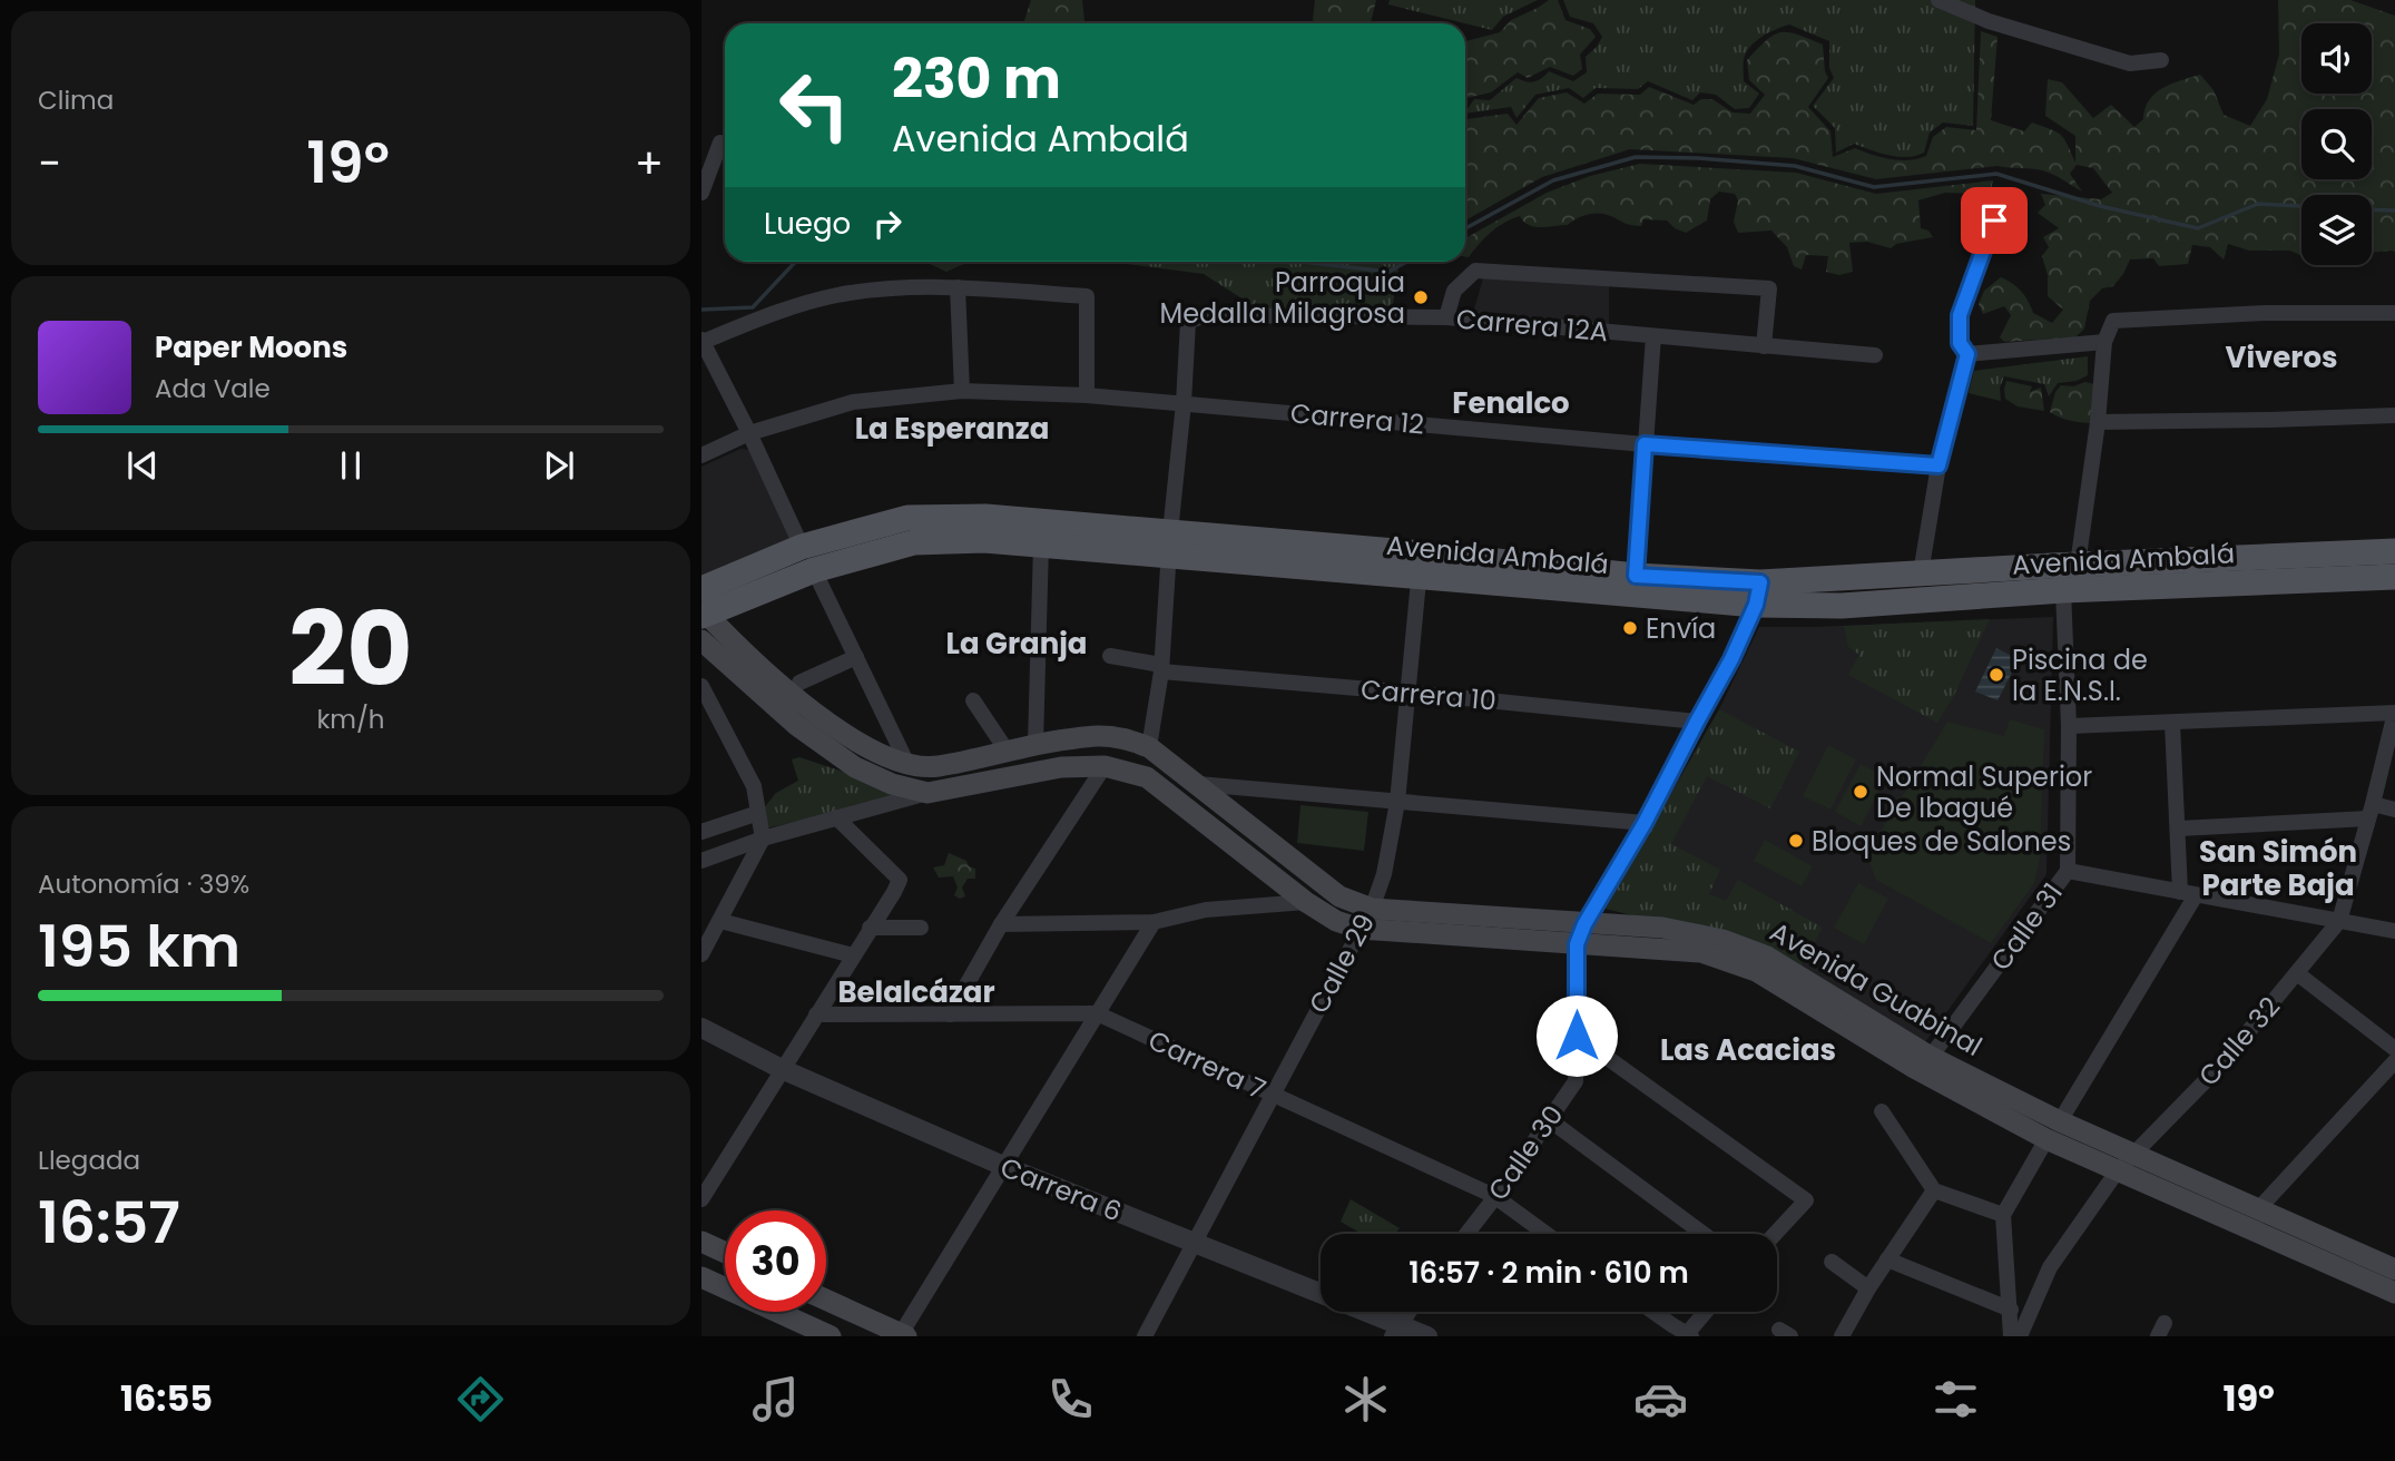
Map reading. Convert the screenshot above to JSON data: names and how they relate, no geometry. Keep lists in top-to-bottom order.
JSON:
{
  "streets": {
    "main road": ["Avenida Ambalá", "Avenida Guabinal"],
    "street": [
      "Carrera 12A",
      "Carrera 12",
      "Carrera 10",
      "Calle 31",
      "Calle 29",
      "Calle 32",
      "Carrera 7",
      "Calle 30",
      "Carrera 6"
    ]
  },
  "crossings": [
    ["Carrera 12A", "Carrera 12"],
    ["Avenida Ambalá", "Calle 31"],
    ["Avenida Ambalá", "Calle 29"],
    ["Avenida Ambalá", "Avenida Guabinal"],
    ["Carrera 10", "Calle 29"],
    ["Calle 31", "Avenida Guabinal"],
    ["Calle 29", "Avenida Guabinal"],
    ["Calle 29", "Carrera 7"],
    ["Calle 29", "Carrera 6"],
    ["Avenida Guabinal", "Calle 32"],
    ["Avenida Guabinal", "Calle 30"],
    ["Carrera 7", "Calle 30"]
  ],
  "districts": [
    "Viveros",
    "Fenalco",
    "La Esperanza",
    "La Granja",
    "San Simón Parte Baja",
    "Belalcázar",
    "Las Acacias"
  ],
  "places": [
    "Parroquia Medalla Milagrosa",
    "Envía",
    "Piscina de la E.N.S.I.",
    "Normal Superior De Ibagué",
    "Bloques de Salones"
  ],
  "page": {
    "tile": [
      "Clima",
      ["20", "km/h"],
      ["Autonomía · 39%", "195 km"],
      ["Llegada", "16:57"]
    ],
    "turn": ["230 m", "Avenida Ambalá"],
    "heat": ["−", "19°", "+"],
    "then": "Luego",
    "song": ["Paper Moons", "Ada Vale"],
    "limit": "30",
    "trip": "16:57 · 2 min · 610 m",
    "tabs": ["16:55", "19°"]
  }
}
